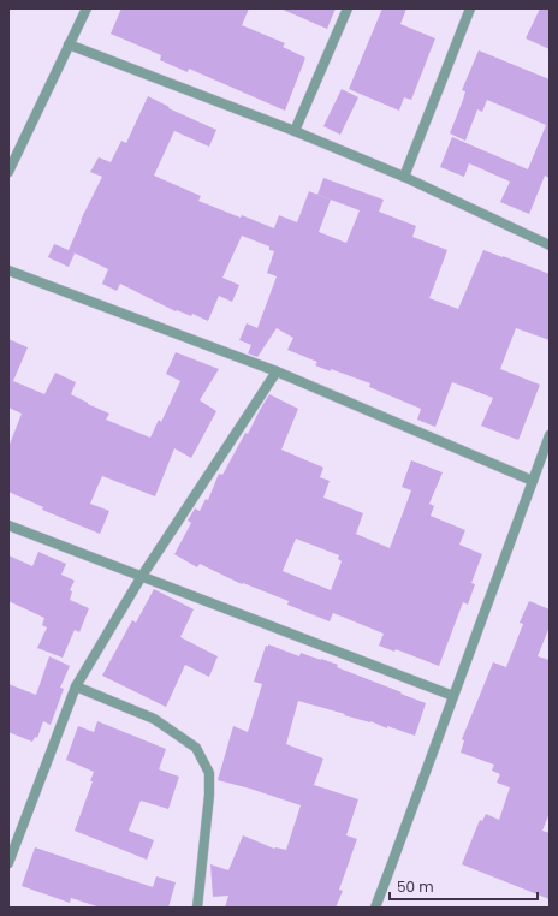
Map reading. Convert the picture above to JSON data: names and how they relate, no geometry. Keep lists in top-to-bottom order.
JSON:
{
  "scale_bar": "50 m"
}
